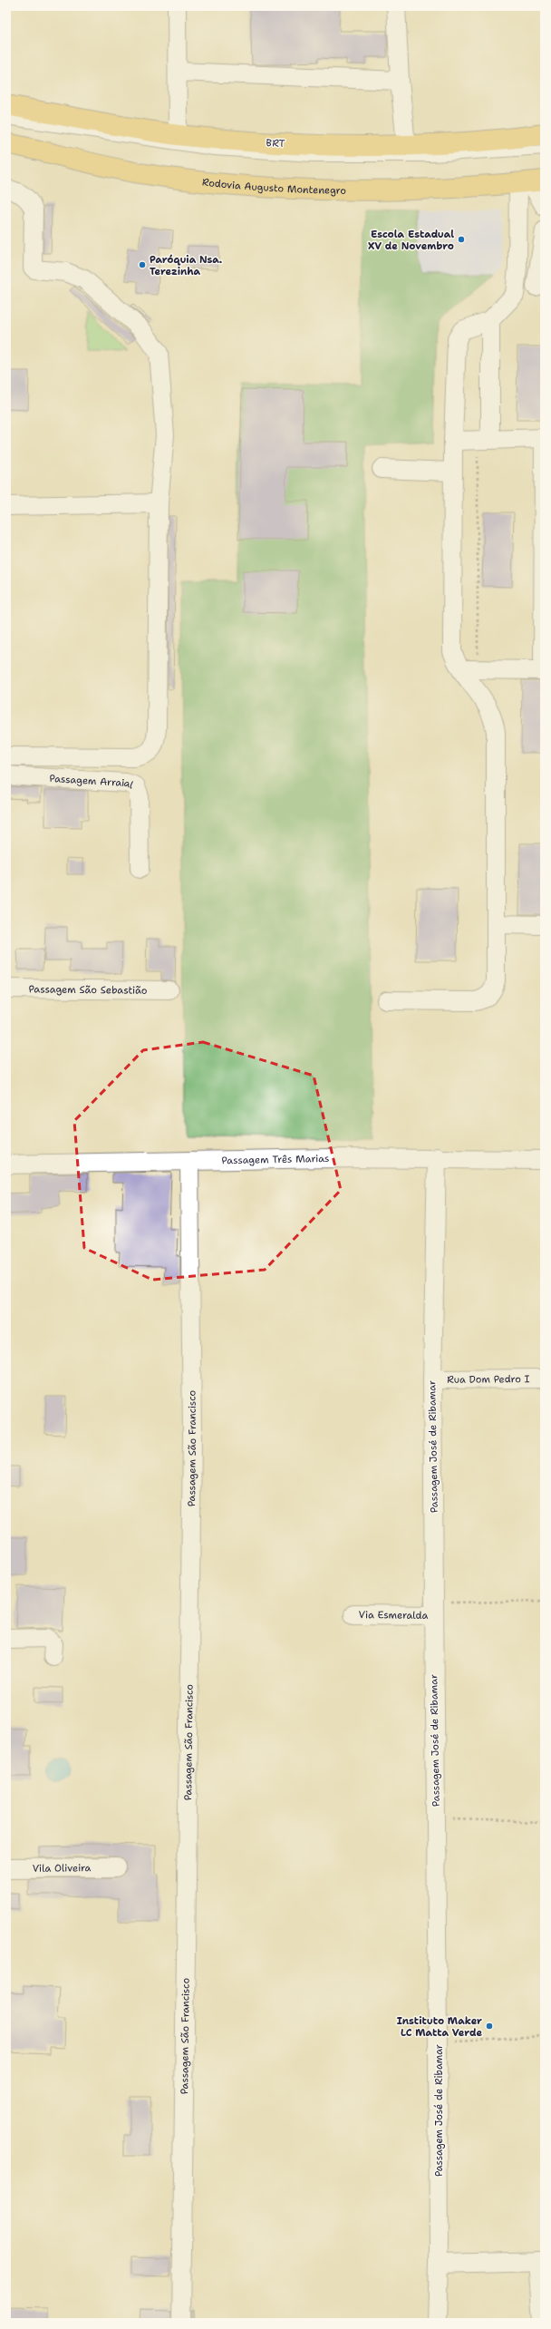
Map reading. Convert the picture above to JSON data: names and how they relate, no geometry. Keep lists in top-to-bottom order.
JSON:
{
  "streets": {
    "main road": ["Rodovia Augusto Montenegro"],
    "street": [
      "Passagem Arraial",
      "Passagem São Sebastião",
      "Passagem Três Marias",
      "Rua Dom Pedro I",
      "Passagem José de Ribamar",
      "Passagem São Francisco",
      "Via Esmeralda",
      "Vila Oliveira"
    ],
    "lane": ["BRT"]
  },
  "crossings": [
    ["Passagem Três Marias", "Passagem José de Ribamar"],
    ["Passagem Três Marias", "Passagem São Francisco"],
    ["Rua Dom Pedro I", "Passagem José de Ribamar"],
    ["Passagem José de Ribamar", "Via Esmeralda"]
  ],
  "places": ["Escola Estadual XV de Novembro", "Paróquia Nsa. Terezinha", "Instituto Maker LC Matta Verde"]
}
